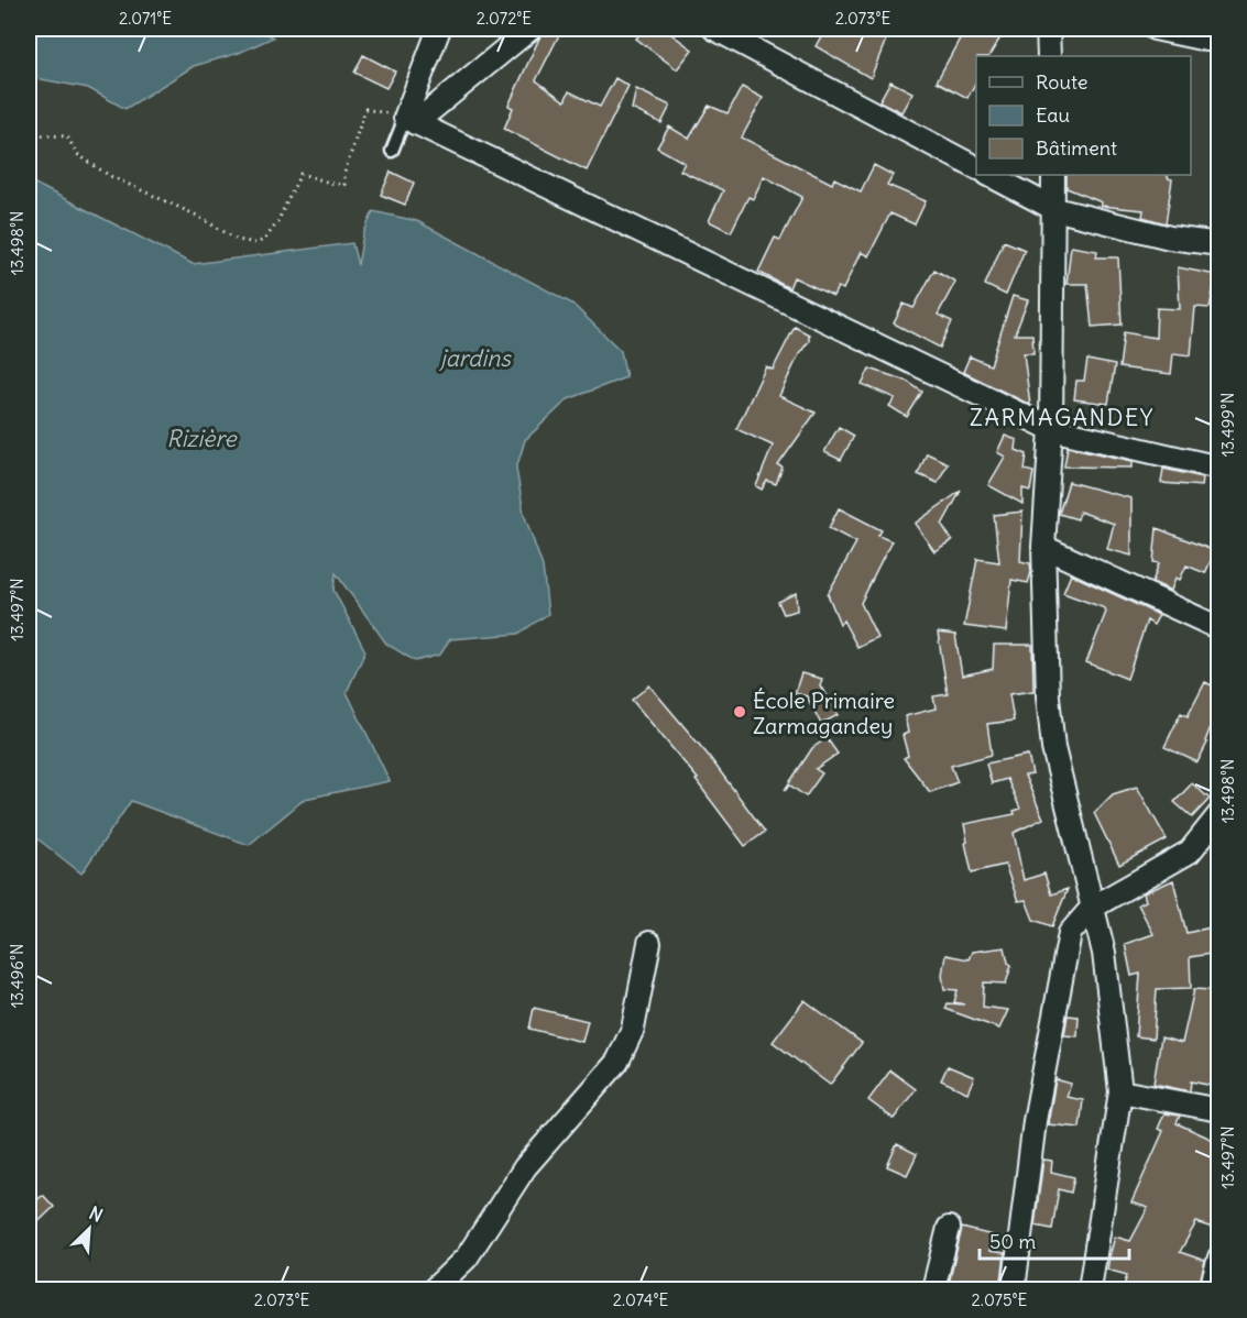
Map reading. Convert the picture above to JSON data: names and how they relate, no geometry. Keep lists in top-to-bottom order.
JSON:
{
  "districts": ["ZARMAGANDEY"],
  "water": ["jardins", "Rizière"],
  "places": ["École Primaire Zarmagandey"],
  "legend": ["Route", "Eau", "Bâtiment"],
  "scale_bar": "50 m",
  "north": "top right",
  "coordinates": [
    "2.071°E",
    "2.072°E",
    "2.073°E",
    "13.498°N",
    "13.499°N",
    "13.497°N",
    "13.496°N",
    "2.074°E",
    "2.075°E"
  ]
}
